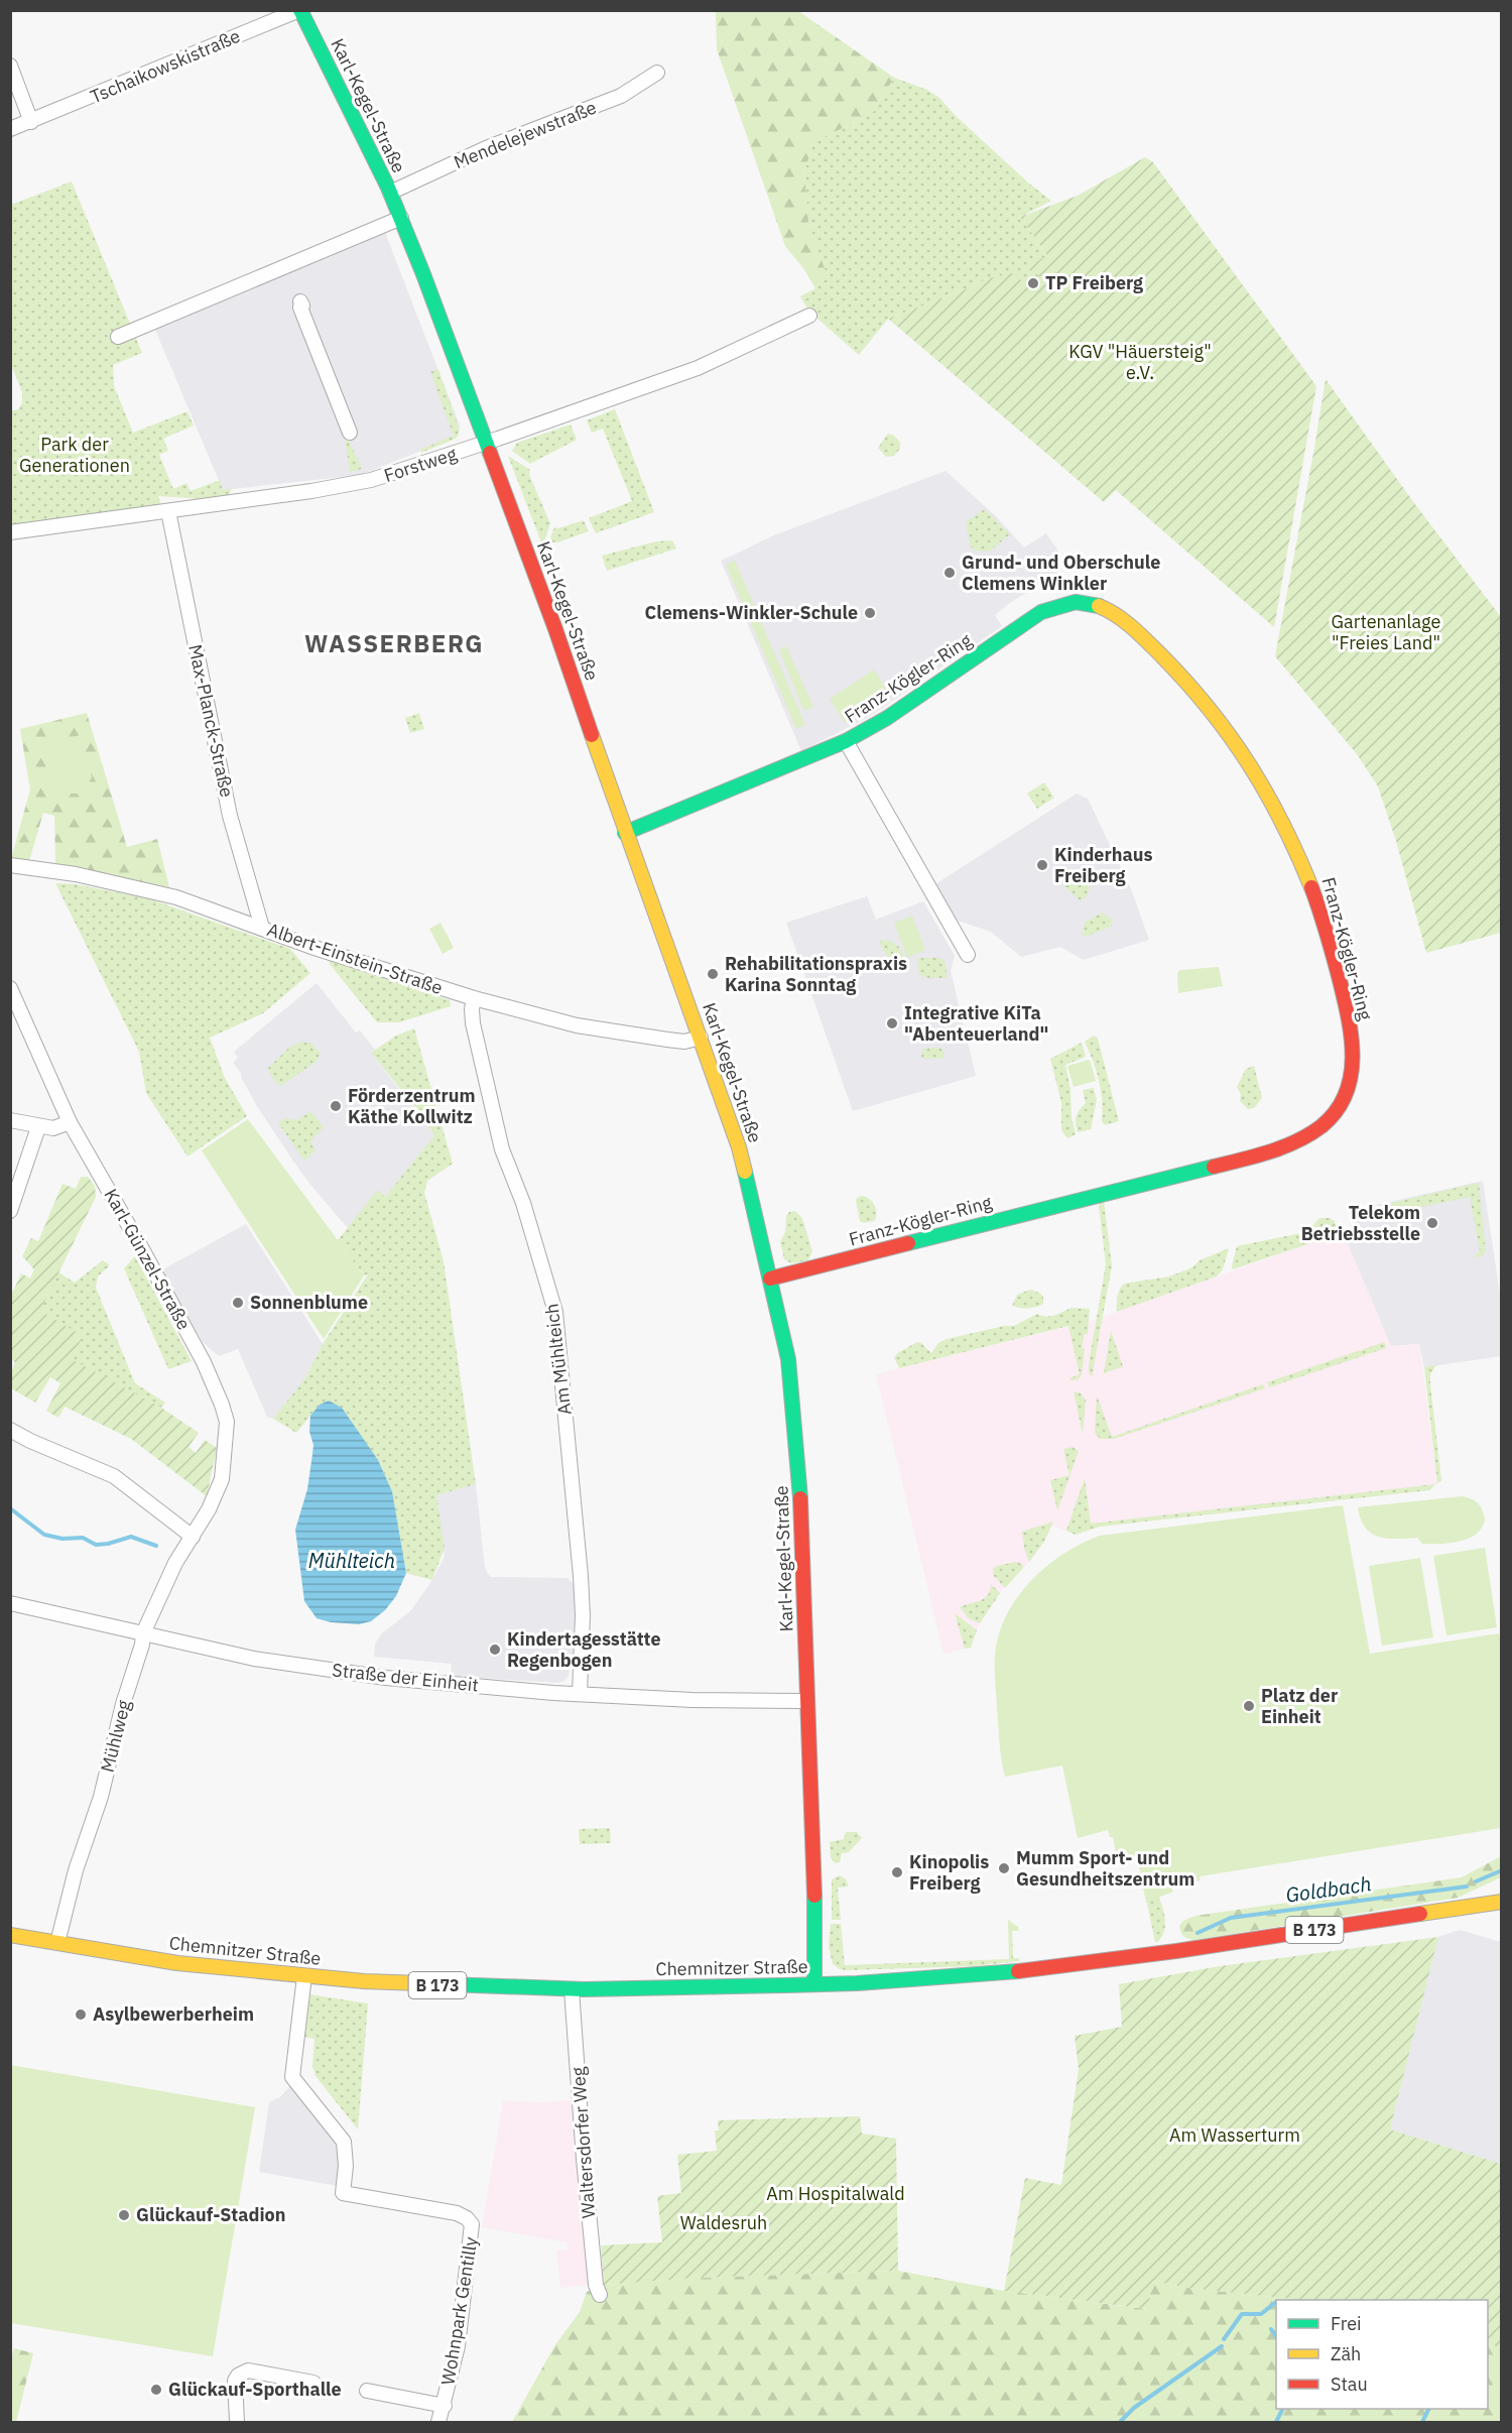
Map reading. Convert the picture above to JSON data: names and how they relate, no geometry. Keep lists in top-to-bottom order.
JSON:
{
  "streets": {
    "street": [
      "Tschaikowskistraße",
      "Karl-Kegel-Straße",
      "Mendelejewstraße",
      "Forstweg",
      "Franz-Kögler-Ring",
      "Max-Planck-Straße",
      "Albert-Einstein-Straße",
      "Karl-Günzel-Straße",
      "Am Mühlteich",
      "Straße der Einheit",
      "Mühlweg",
      "B 173",
      "Chemnitzer Straße",
      "Waltersdorfer Weg",
      "Wohnpark Gentilly"
    ]
  },
  "crossings": [
    ["Tschaikowskistraße", "Karl-Kegel-Straße"],
    ["Karl-Kegel-Straße", "Mendelejewstraße"],
    ["Karl-Kegel-Straße", "Forstweg"],
    ["Karl-Kegel-Straße", "Franz-Kögler-Ring"],
    ["Karl-Kegel-Straße", "Albert-Einstein-Straße"],
    ["Karl-Kegel-Straße", "Straße der Einheit"],
    ["Karl-Kegel-Straße", "Chemnitzer Straße"],
    ["Forstweg", "Max-Planck-Straße"],
    ["Max-Planck-Straße", "Albert-Einstein-Straße"],
    ["Albert-Einstein-Straße", "Am Mühlteich"],
    ["Karl-Günzel-Straße", "Mühlweg"],
    ["Am Mühlteich", "Straße der Einheit"],
    ["Straße der Einheit", "Mühlweg"],
    ["Mühlweg", "Chemnitzer Straße"],
    ["Chemnitzer Straße", "Waltersdorfer Weg"],
    ["Chemnitzer Straße", "Wohnpark Gentilly"]
  ],
  "districts": ["WASSERBERG"],
  "water": ["Mühlteich", "Goldbach"],
  "parks": [
    "KGV \"Häuersteig\" e.V.",
    "Park der Generationen",
    "Gartenanlage \"Freies Land\"",
    "Am Wasserturm",
    "Am Hospitalwald",
    "Waldesruh"
  ],
  "places": [
    "TP Freiberg",
    "Grund- und Oberschule Clemens Winkler",
    "Clemens-Winkler-Schule",
    "Kinderhaus Freiberg",
    "Rehabilitationspraxis Karina Sonntag",
    "Integrative KiTa \"Abenteuerland\"",
    "Förderzentrum Käthe Kollwitz",
    "Telekom Betriebsstelle",
    "Sonnenblume",
    "Kindertagesstätte Regenbogen",
    "Platz der Einheit",
    "Mumm Sport- und Gesundheitszentrum",
    "Kinopolis Freiberg",
    "Asylbewerberheim",
    "Glückauf-Stadion",
    "Glückauf-Sporthalle"
  ],
  "legend": ["Frei", "Zäh", "Stau"]
}
